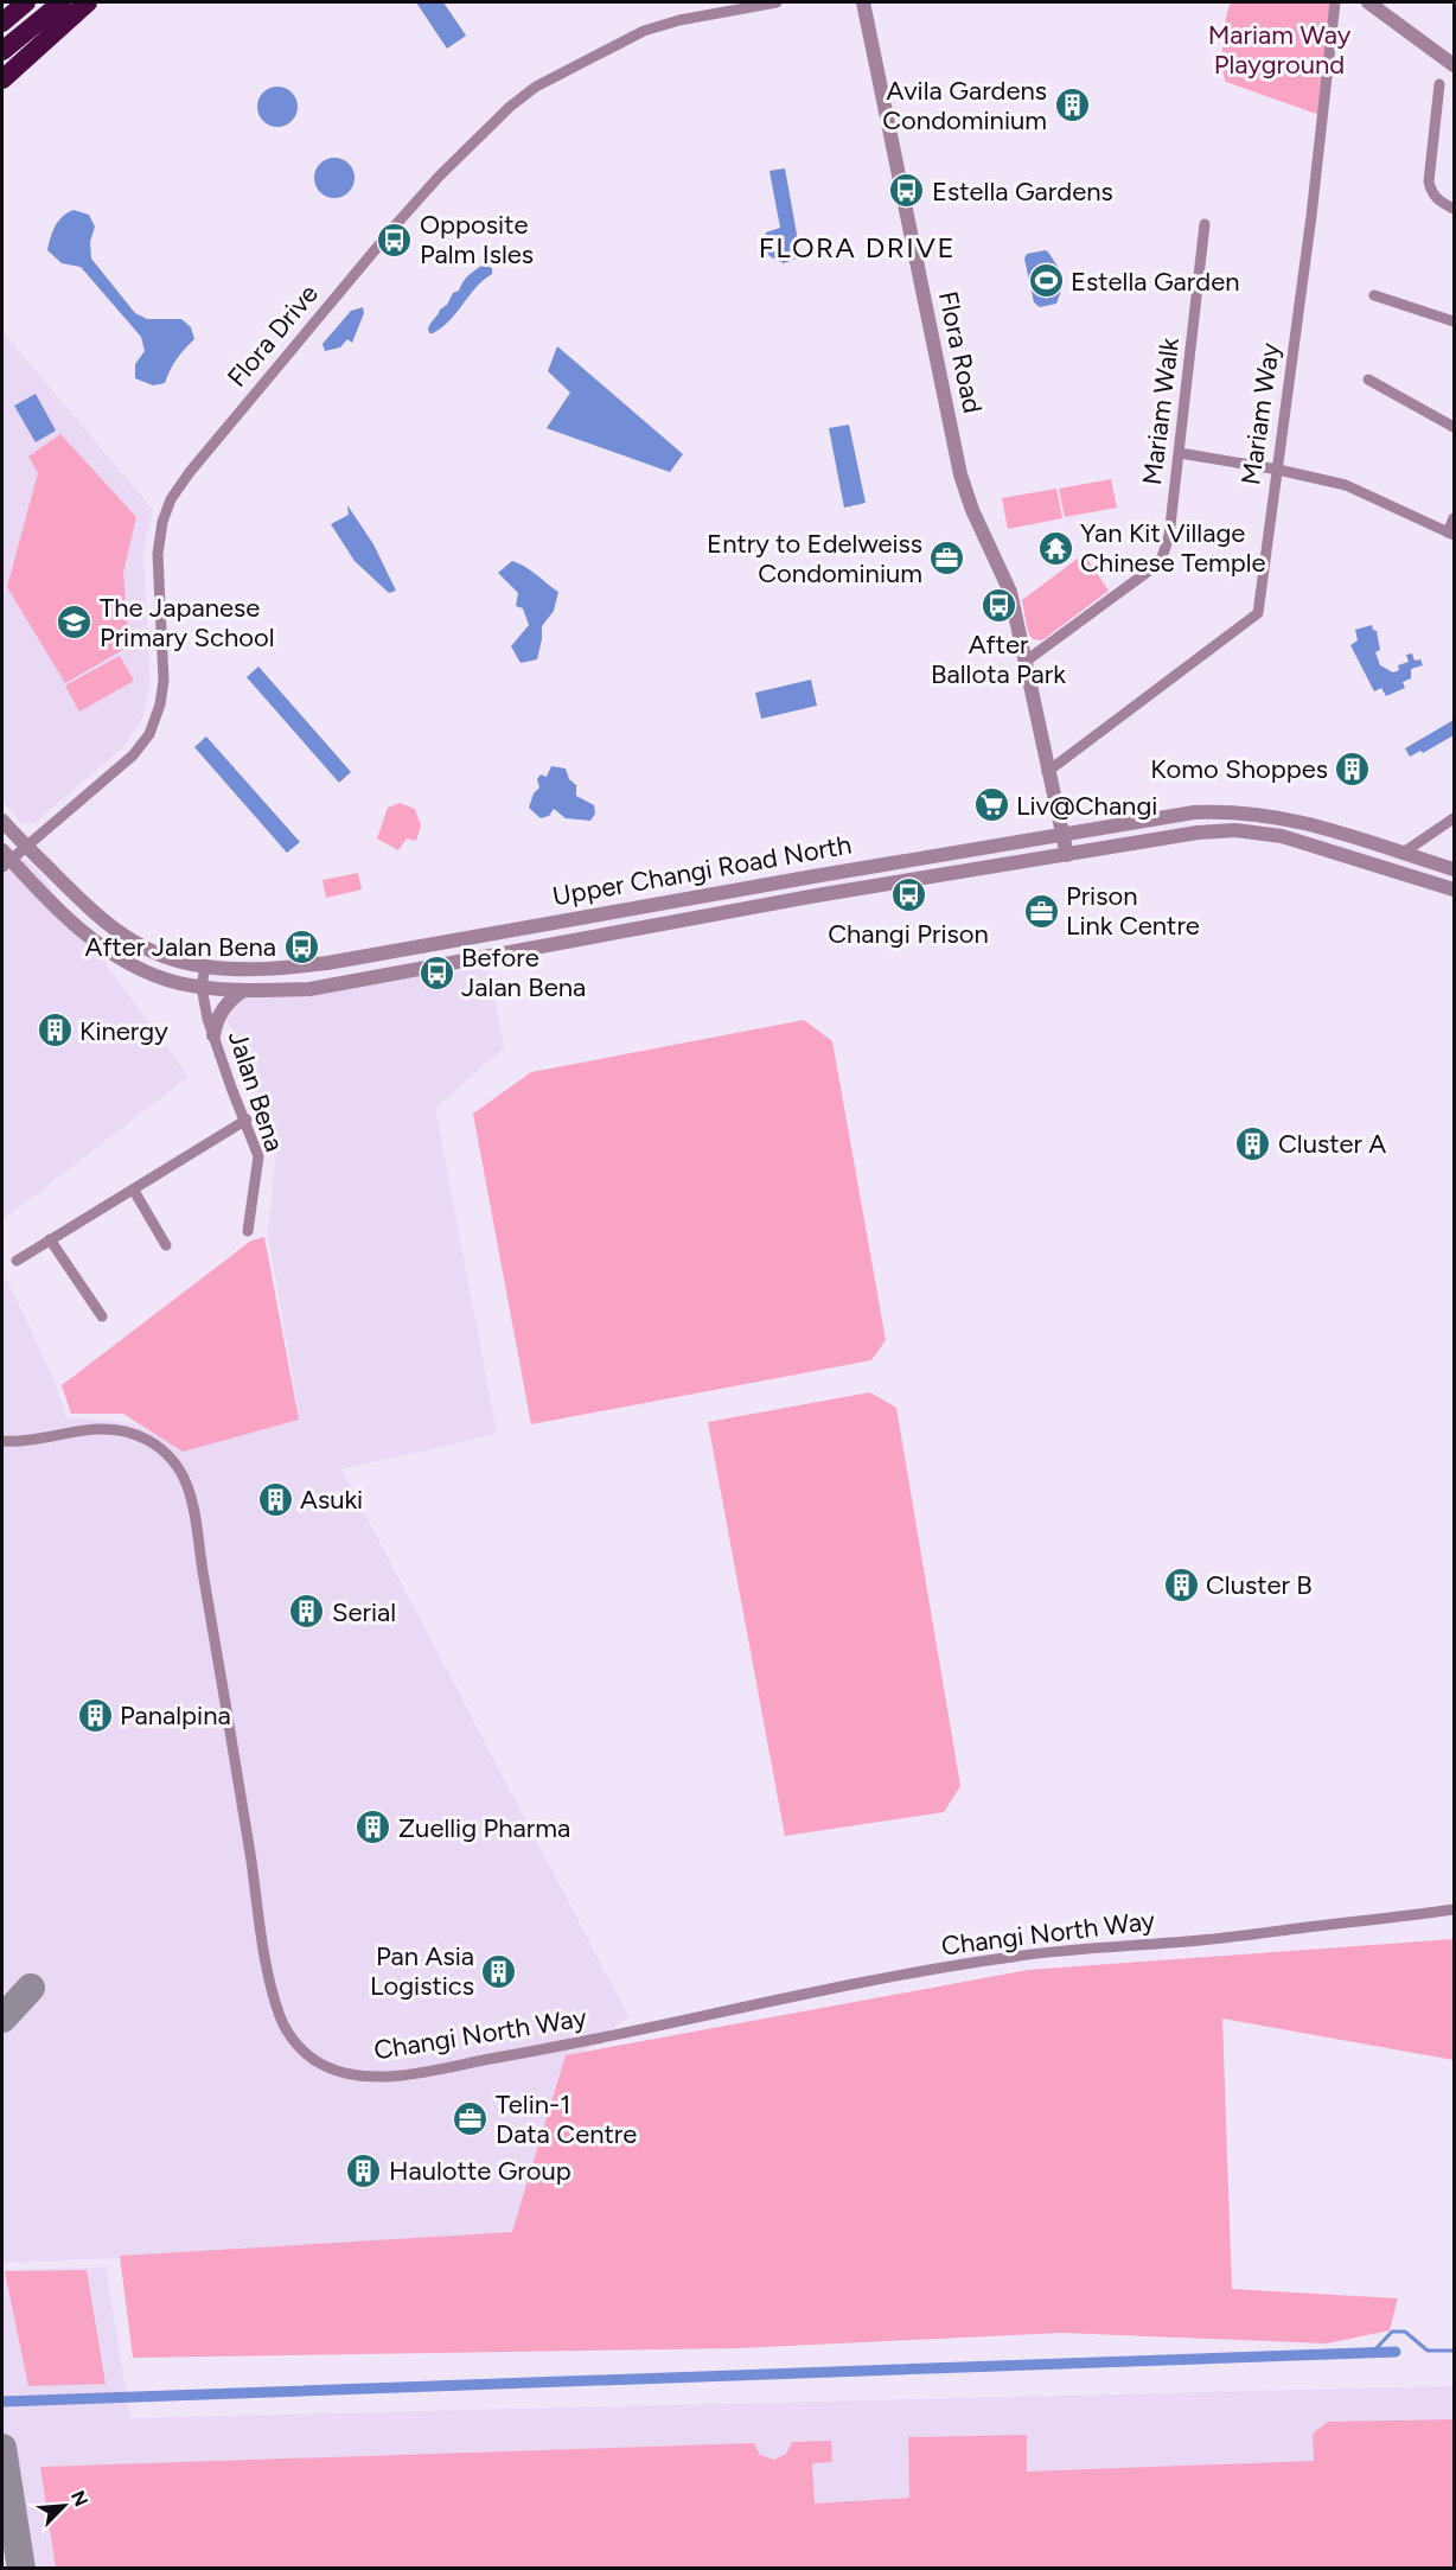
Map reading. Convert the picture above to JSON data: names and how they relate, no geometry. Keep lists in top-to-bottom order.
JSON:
{
  "streets": {
    "street": [
      "Flora Drive",
      "Flora Road",
      "Mariam Walk",
      "Mariam Way",
      "Upper Changi Road North",
      "Jalan Bena",
      "Changi North Way"
    ]
  },
  "crossings": [
    ["Flora Drive", "Upper Changi Road North"],
    ["Flora Road", "Mariam Walk"],
    ["Upper Changi Road North", "Jalan Bena"]
  ],
  "districts": ["FLORA DRIVE"],
  "parks": ["Mariam Way Playground"],
  "places": {
    "building": [
      "Avila Gardens Condominium",
      "Komo Shoppes",
      "Kinergy",
      "Cluster A",
      "Asuki",
      "Cluster B",
      "Serial",
      "Panalpina",
      "Zuellig Pharma",
      "Pan Asia Logistics",
      "Haulotte Group"
    ],
    "bus stop": [
      "Estella Gardens",
      "Opposite Palm Isles",
      "After Ballota Park",
      "Changi Prison",
      "After Jalan Bena",
      "Before Jalan Bena"
    ],
    "sports": ["Estella Garden"],
    "temple": ["Yan Kit Village Chinese Temple"],
    "office": ["Entry to Edelweiss Condominium", "Prison Link Centre", "Telin-1 Data Centre"],
    "school or university": ["The Japanese Primary School"],
    "supermarket": ["Liv@Changi"]
  },
  "north": "top right"
}
